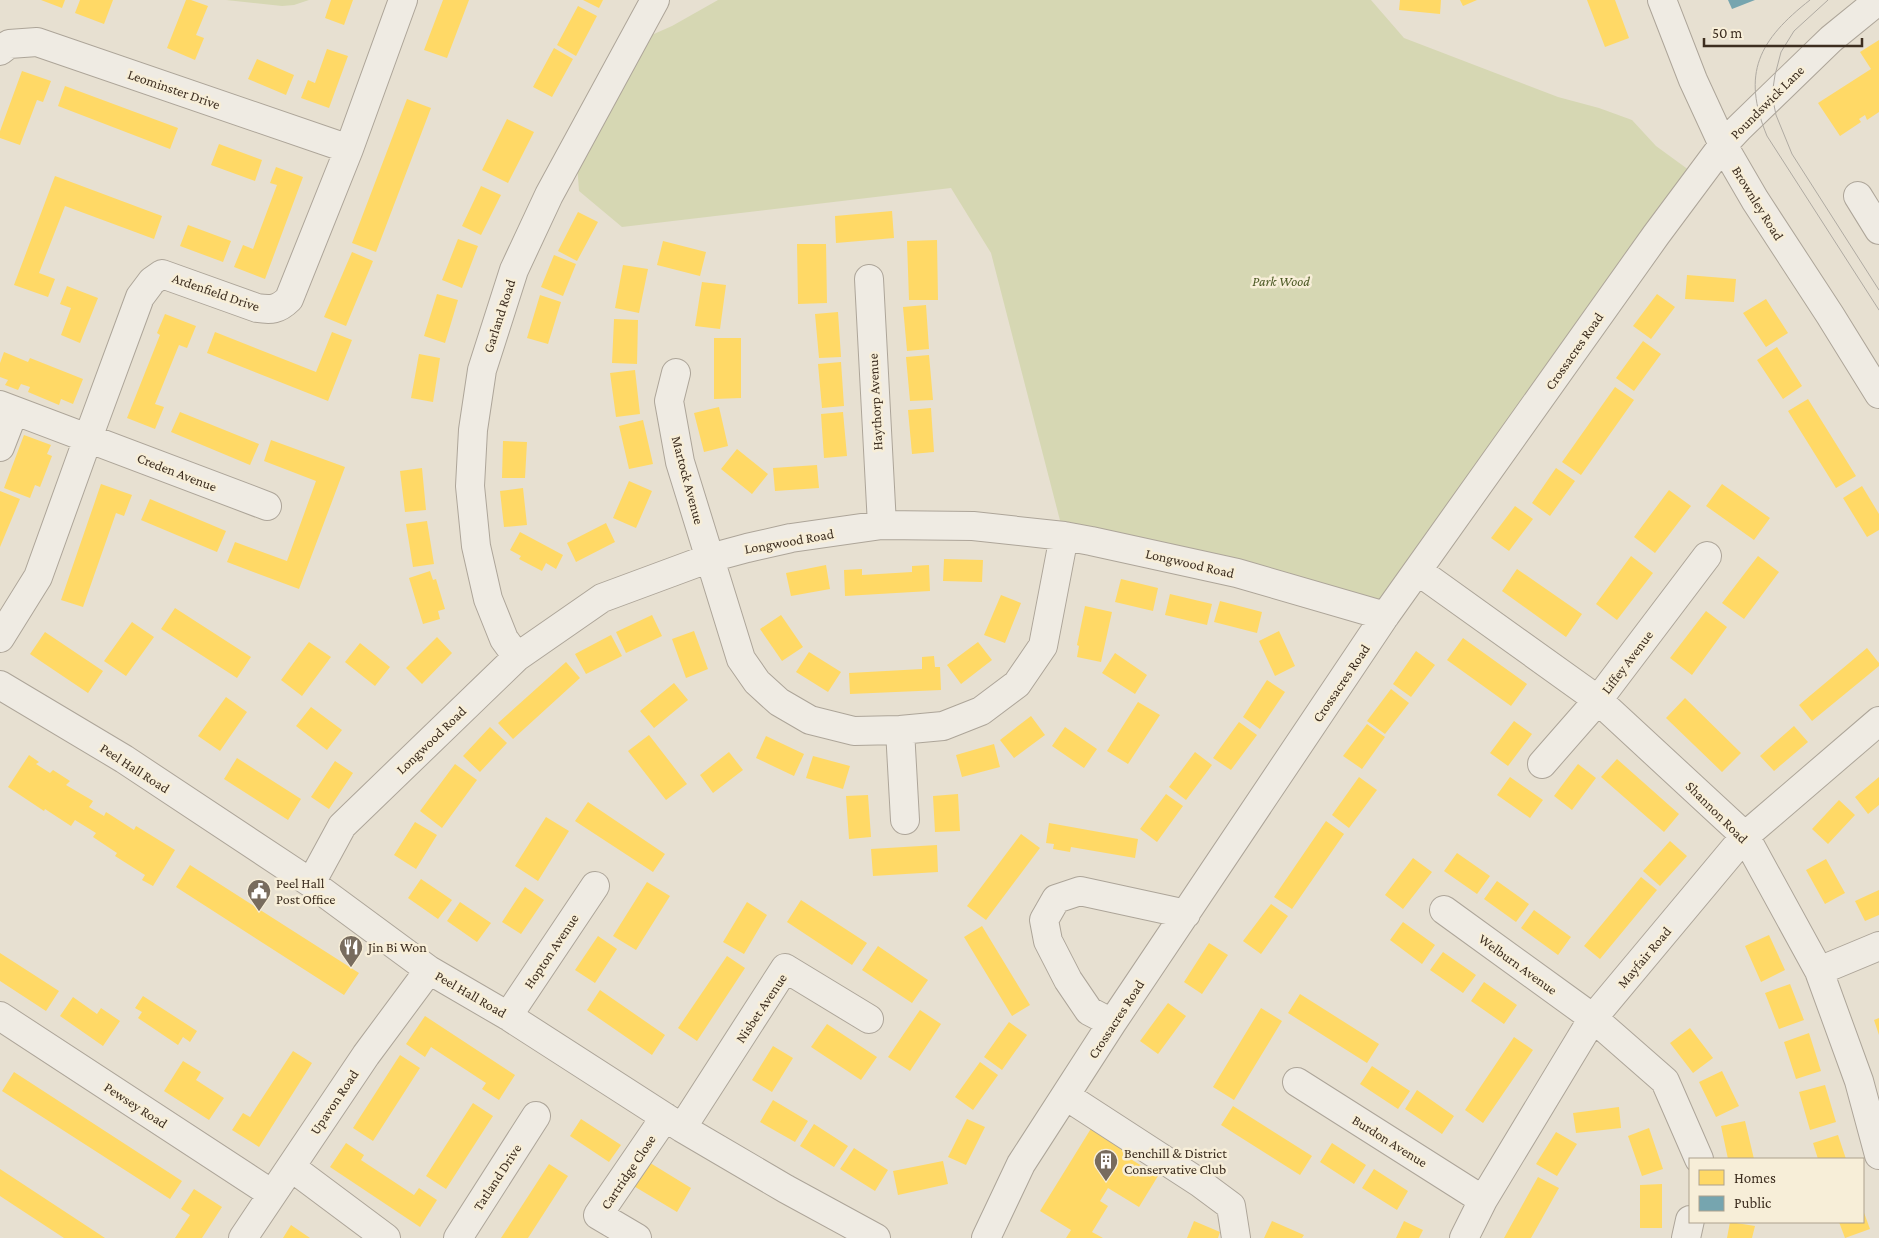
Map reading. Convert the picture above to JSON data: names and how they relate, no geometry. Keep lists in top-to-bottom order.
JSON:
{
  "streets": {
    "street": [
      "Leominster Drive",
      "Poundswick Lane",
      "Brownley Road",
      "Ardenfield Drive",
      "Garland Road",
      "Crossacres Road",
      "Haythorp Avenue",
      "Creden Avenue",
      "Martock Avenue",
      "Longwood Road",
      "Liffey Avenue",
      "Peel Hall Road",
      "Shannon Road",
      "Hopton Avenue",
      "Mayfair Road",
      "Welburn Avenue",
      "Nisbet Avenue",
      "Upavon Road",
      "Pewsey Road",
      "Burdon Avenue",
      "Cartridge Close",
      "Tatland Drive"
    ]
  },
  "crossings": [
    ["Leominster Drive", "Ardenfield Drive"],
    ["Poundswick Lane", "Brownley Road"],
    ["Poundswick Lane", "Crossacres Road"],
    ["Brownley Road", "Crossacres Road"],
    ["Ardenfield Drive", "Creden Avenue"],
    ["Garland Road", "Longwood Road"],
    ["Crossacres Road", "Longwood Road"],
    ["Crossacres Road", "Shannon Road"],
    ["Haythorp Avenue", "Longwood Road"],
    ["Martock Avenue", "Longwood Road"],
    ["Longwood Road", "Peel Hall Road"],
    ["Liffey Avenue", "Shannon Road"],
    ["Peel Hall Road", "Hopton Avenue"],
    ["Peel Hall Road", "Nisbet Avenue"],
    ["Peel Hall Road", "Upavon Road"],
    ["Peel Hall Road", "Cartridge Close"],
    ["Shannon Road", "Mayfair Road"],
    ["Mayfair Road", "Welburn Avenue"],
    ["Mayfair Road", "Burdon Avenue"],
    ["Nisbet Avenue", "Cartridge Close"],
    ["Upavon Road", "Pewsey Road"]
  ],
  "parks": ["Park Wood"],
  "places": {
    "public building": ["Peel Hall Post Office"],
    "restaurant": ["Jin Bi Won"],
    "building": ["Benchill & District Conservative Club"]
  },
  "legend": ["Homes", "Public"],
  "scale_bar": "50 m"
}
